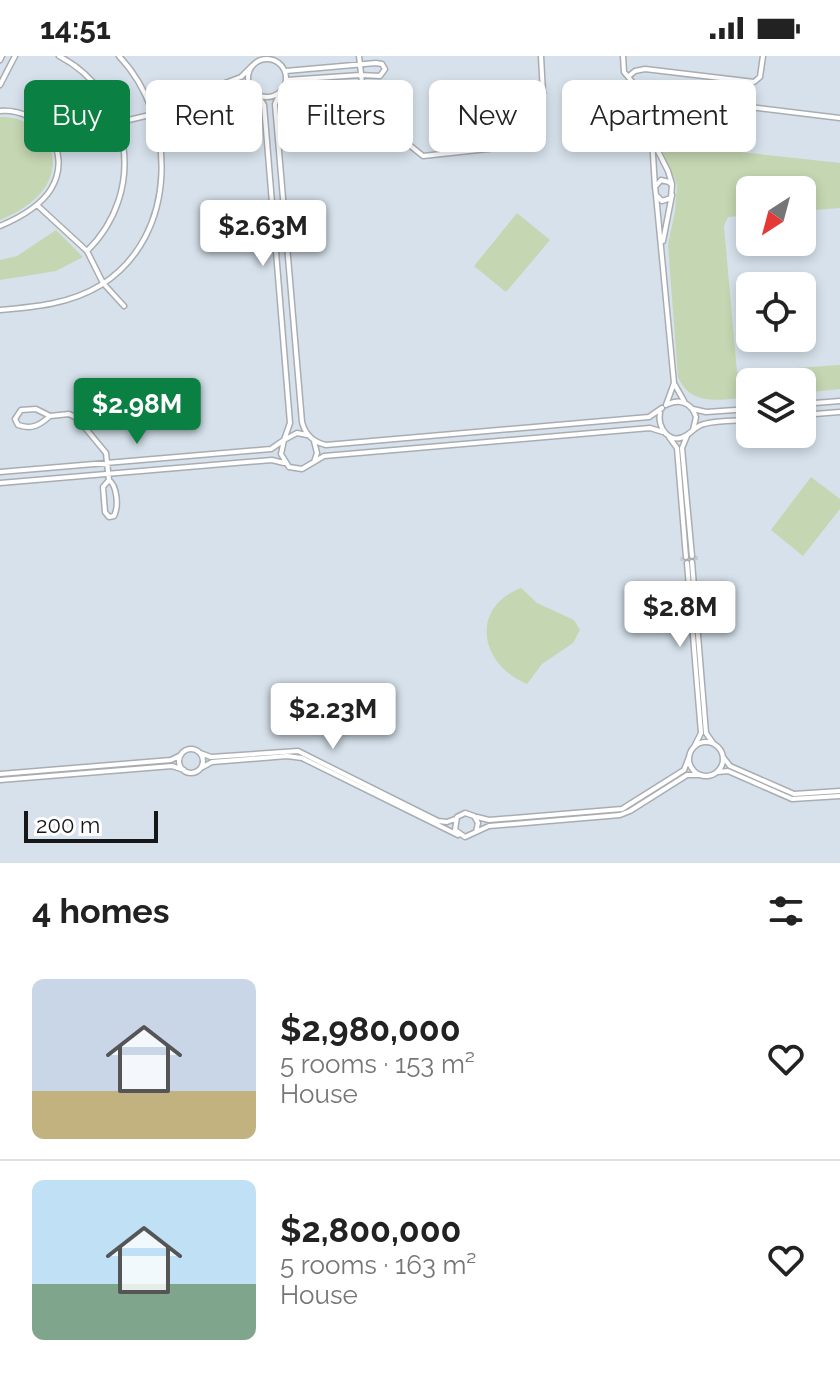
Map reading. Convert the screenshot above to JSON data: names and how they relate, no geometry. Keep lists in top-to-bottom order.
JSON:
{
  "scale_bar": "200 m",
  "north": "bottom left",
  "page": {
    "status": "14:51",
    "chip": [
      "Buy",
      "Rent",
      "Filters",
      "New",
      "Apartment"
    ],
    "price": [
      "$2.63M",
      "$2.98M",
      "$2.8M",
      "$2.23M"
    ],
    "scale": "200 m",
    "heading": "4 homes",
    "list": [
      {
        "name": "$2,980,000",
        "note": "5 rooms · 153 m² · House"
      },
      {
        "name": "$2,800,000",
        "note": "5 rooms · 163 m² · House"
      }
    ]
  }
}
